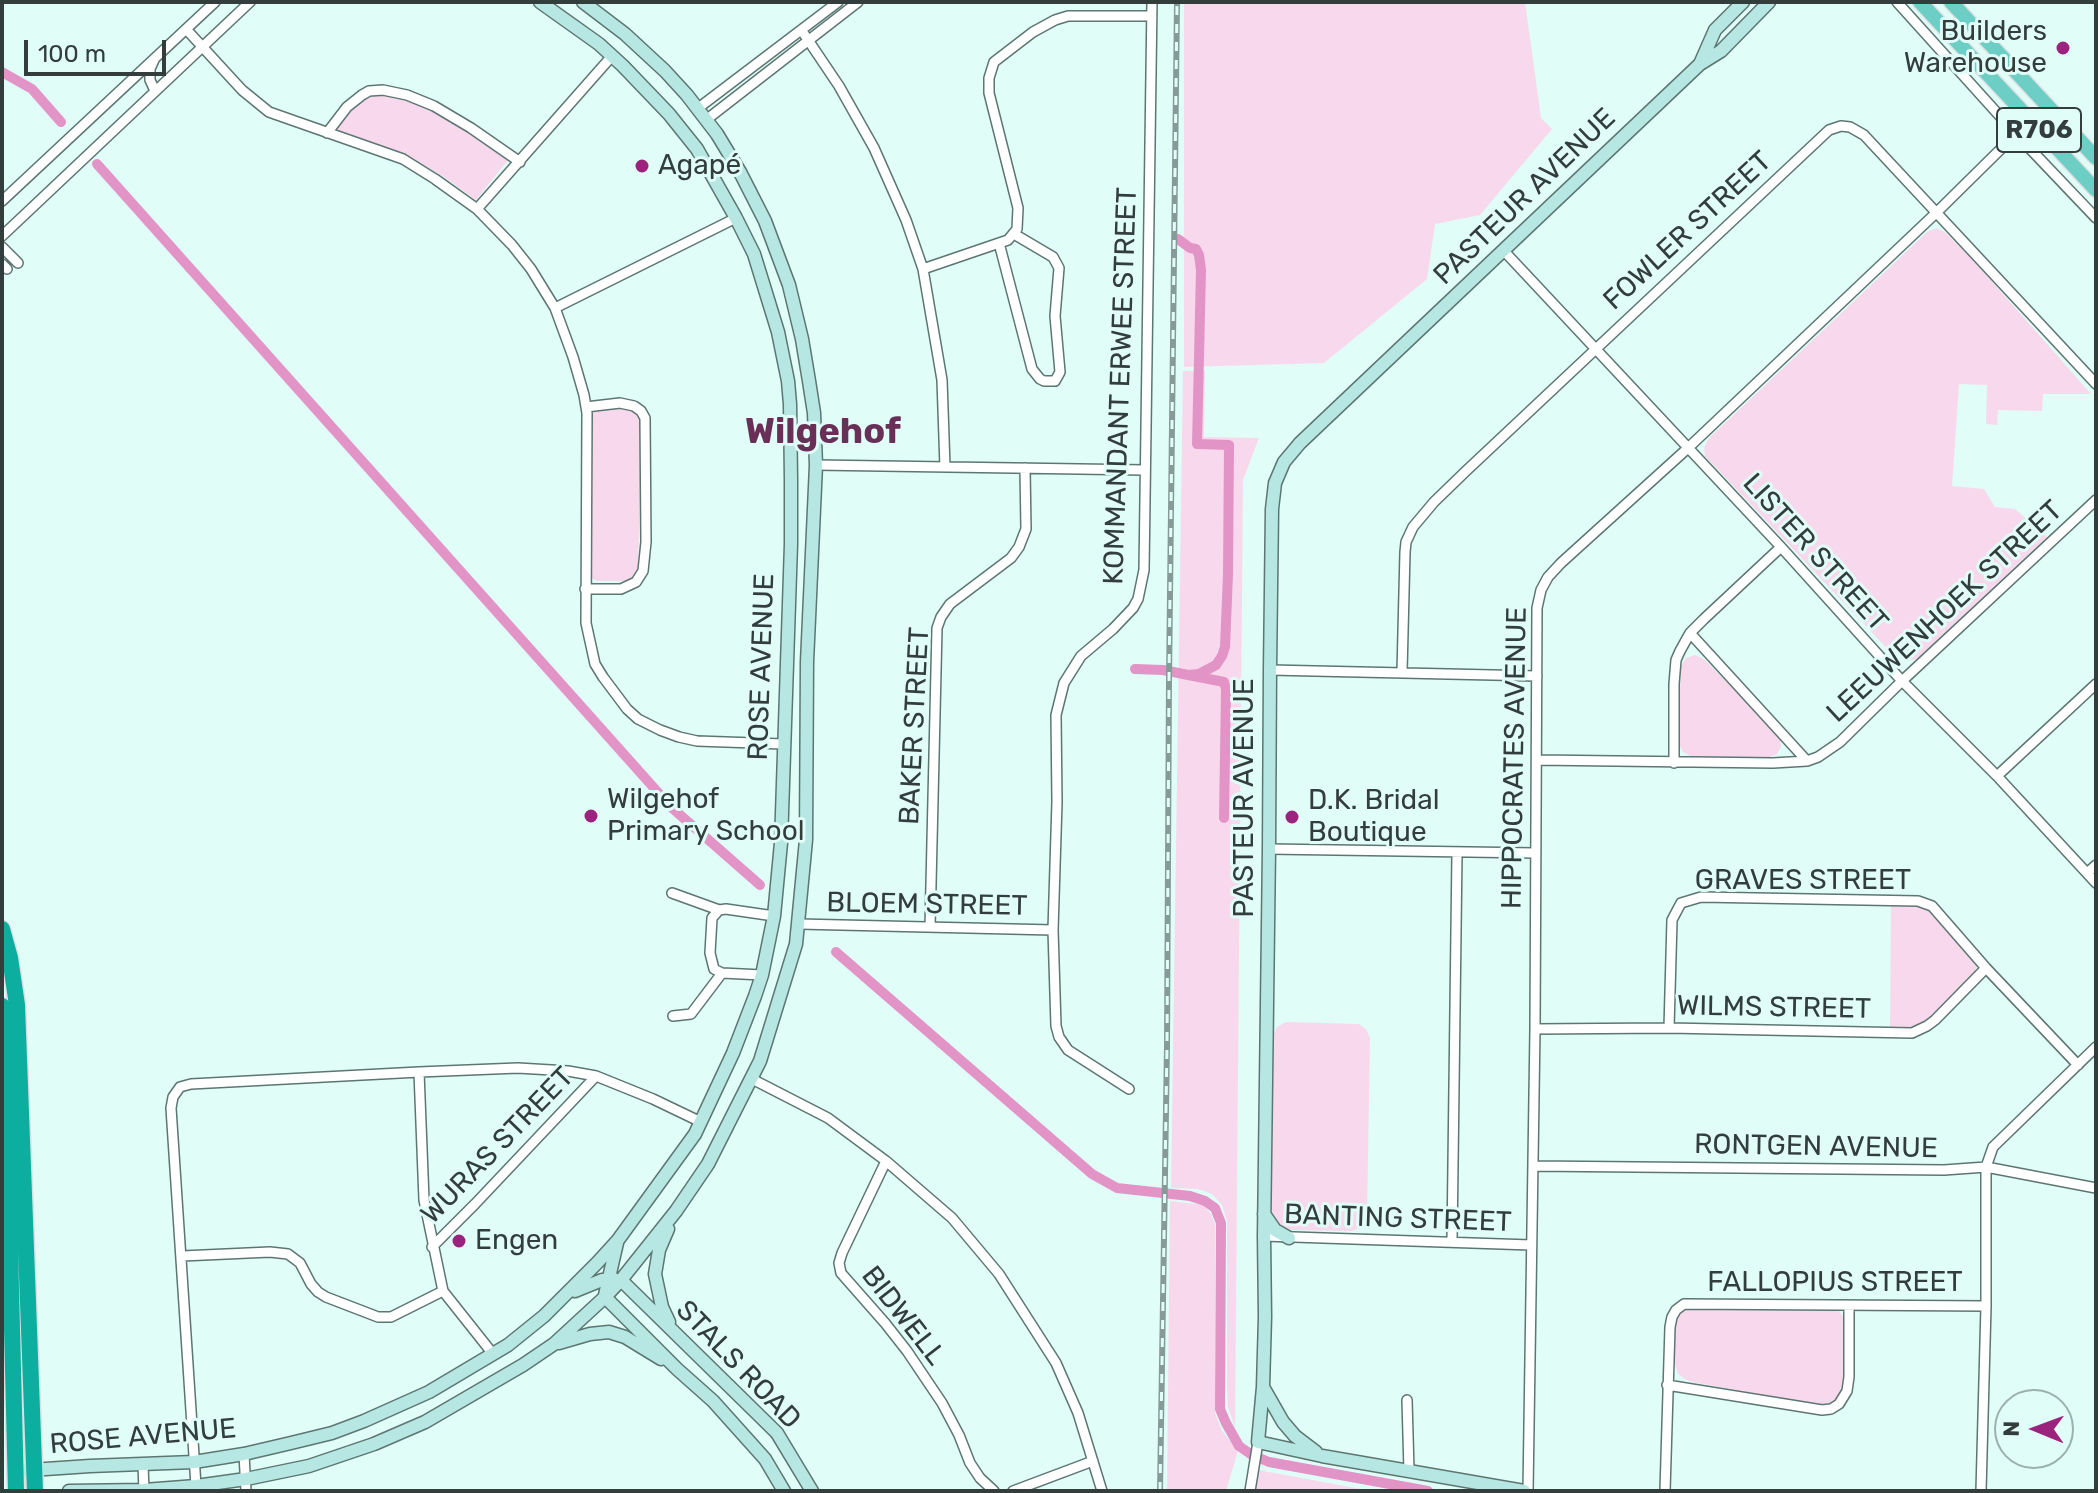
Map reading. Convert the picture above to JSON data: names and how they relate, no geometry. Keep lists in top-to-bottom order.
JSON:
{
  "streets": {
    "main road": ["R706"],
    "street": [
      "PASTEUR AVENUE",
      "FOWLER STREET",
      "KOMMANDANT ERWEE STREET",
      "LISTER STREET",
      "LEEUWENHOEK STREET",
      "ROSE AVENUE",
      "BAKER STREET",
      "HIPPOCRATES AVENUE",
      "GRAVES STREET",
      "BLOEM STREET",
      "WILMS STREET",
      "WURAS STREET",
      "RONTGEN AVENUE",
      "BANTING STREET",
      "FALLOPIUS STREET",
      "BIDWELL",
      "STALS ROAD"
    ]
  },
  "crossings": [
    ["PASTEUR AVENUE", "LISTER STREET"],
    ["PASTEUR AVENUE", "BANTING STREET"],
    ["FOWLER STREET", "LISTER STREET"],
    ["FOWLER STREET", "HIPPOCRATES AVENUE"],
    ["KOMMANDANT ERWEE STREET", "BLOEM STREET"],
    ["LISTER STREET", "LEEUWENHOEK STREET"],
    ["LISTER STREET", "HIPPOCRATES AVENUE"],
    ["LEEUWENHOEK STREET", "HIPPOCRATES AVENUE"],
    ["ROSE AVENUE", "BLOEM STREET"],
    ["ROSE AVENUE", "STALS ROAD"],
    ["BAKER STREET", "BLOEM STREET"],
    ["HIPPOCRATES AVENUE", "WILMS STREET"],
    ["HIPPOCRATES AVENUE", "RONTGEN AVENUE"],
    ["HIPPOCRATES AVENUE", "BANTING STREET"],
    ["GRAVES STREET", "WILMS STREET"]
  ],
  "districts": ["Wilgehof"],
  "places": [
    "Builders Warehouse",
    "Agapé",
    "Wilgehof Primary School",
    "D.K. Bridal Boutique",
    "Engen"
  ],
  "scale_bar": "100 m",
  "north": "left"
}
